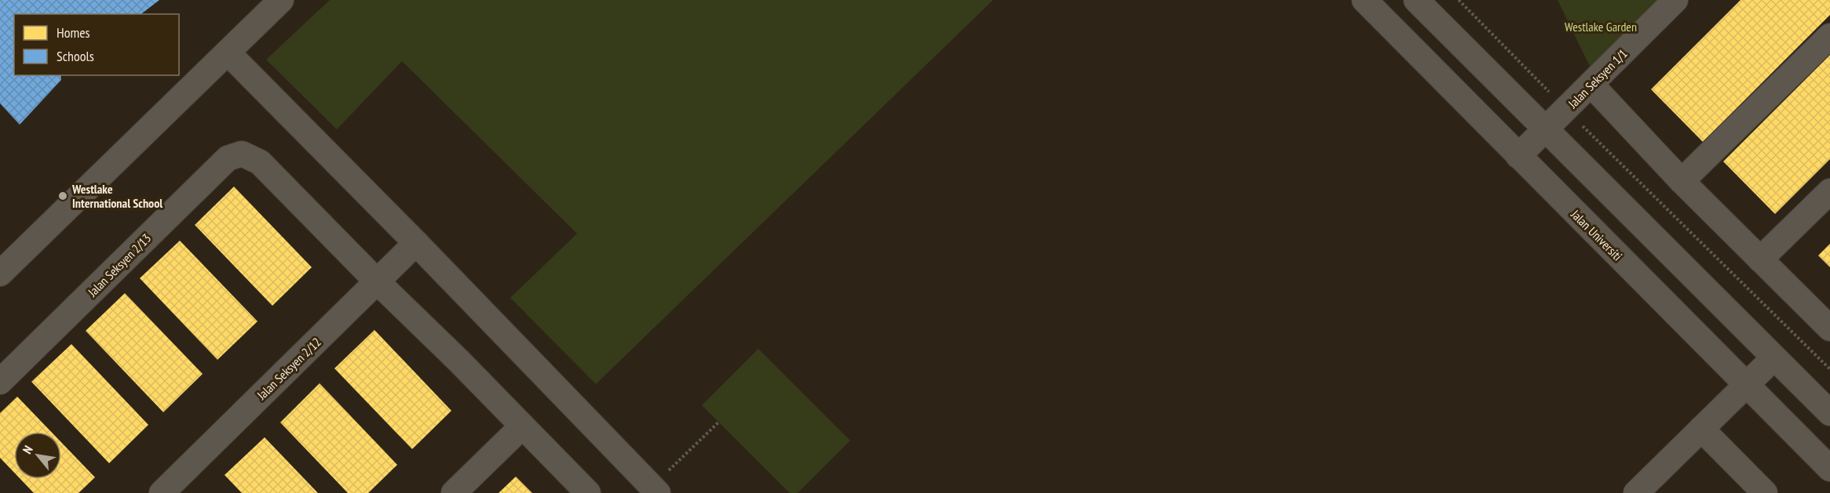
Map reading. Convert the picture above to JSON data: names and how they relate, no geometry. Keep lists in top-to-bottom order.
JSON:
{
  "streets": {
    "street": [
      "Jalan Seksyen 1/1",
      "Jalan Universiti",
      "Jalan Seksyen 2/13",
      "Jalan Seksyen 2/12"
    ]
  },
  "crossings": [
    ["Jalan Seksyen 1/1", "Jalan Universiti"],
    ["Jalan Seksyen 2/13", "Jalan Seksyen 2/12"]
  ],
  "parks": ["Westlake Garden"],
  "places": ["Westlake International School"],
  "legend": ["Homes", "Schools"],
  "north": "top left"
}
